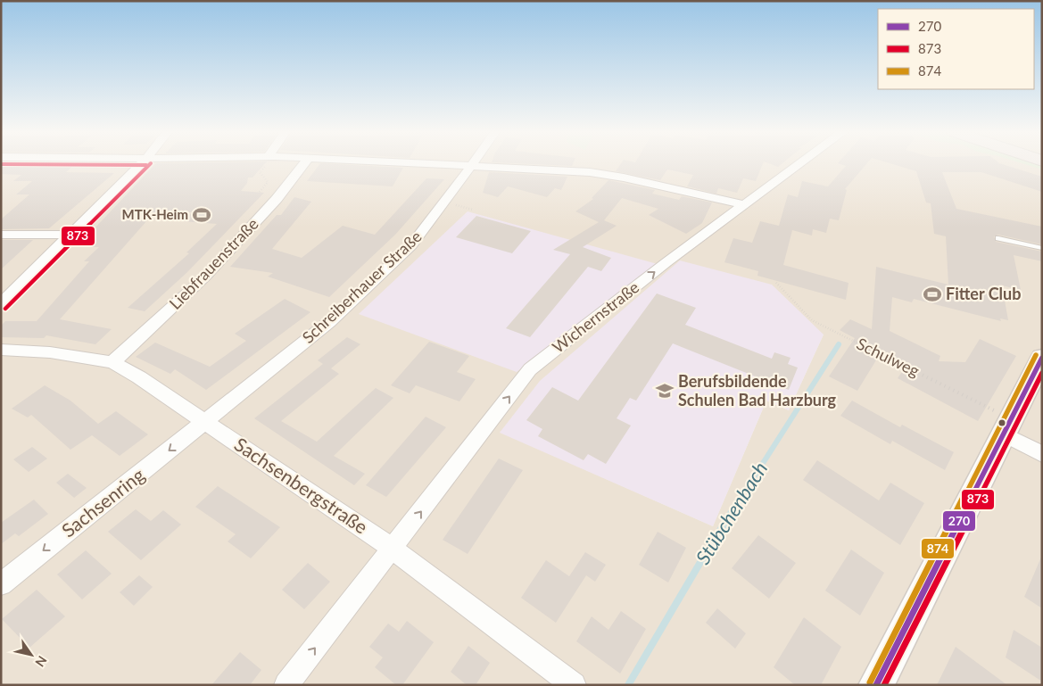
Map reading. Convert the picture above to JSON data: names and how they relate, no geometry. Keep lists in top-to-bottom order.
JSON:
{
  "streets": {
    "street": [
      "Liebfrauenstraße",
      "Schreiberhauer Straße",
      "Wichernstraße",
      "Sachsenbergstraße",
      "Sachsenring"
    ],
    "path": ["Schulweg"]
  },
  "crossings": [
    ["Liebfrauenstraße", "Sachsenbergstraße"],
    ["Schreiberhauer Straße", "Sachsenbergstraße"],
    ["Schreiberhauer Straße", "Sachsenring"],
    ["Wichernstraße", "Sachsenbergstraße"],
    ["Sachsenbergstraße", "Sachsenring"]
  ],
  "one_way": ["Wichernstraße", "Sachsenring"],
  "water": ["Stübchenbach"],
  "places": {
    "sports": ["MTK-Heim", "Fitter Club"],
    "school or university": ["Berufsbildende Schulen Bad Harzburg"]
  },
  "lines": ["transit line 873", "transit line 874", "transit line 270"],
  "legend": ["270", "873", "874"],
  "north": "bottom right"
}
